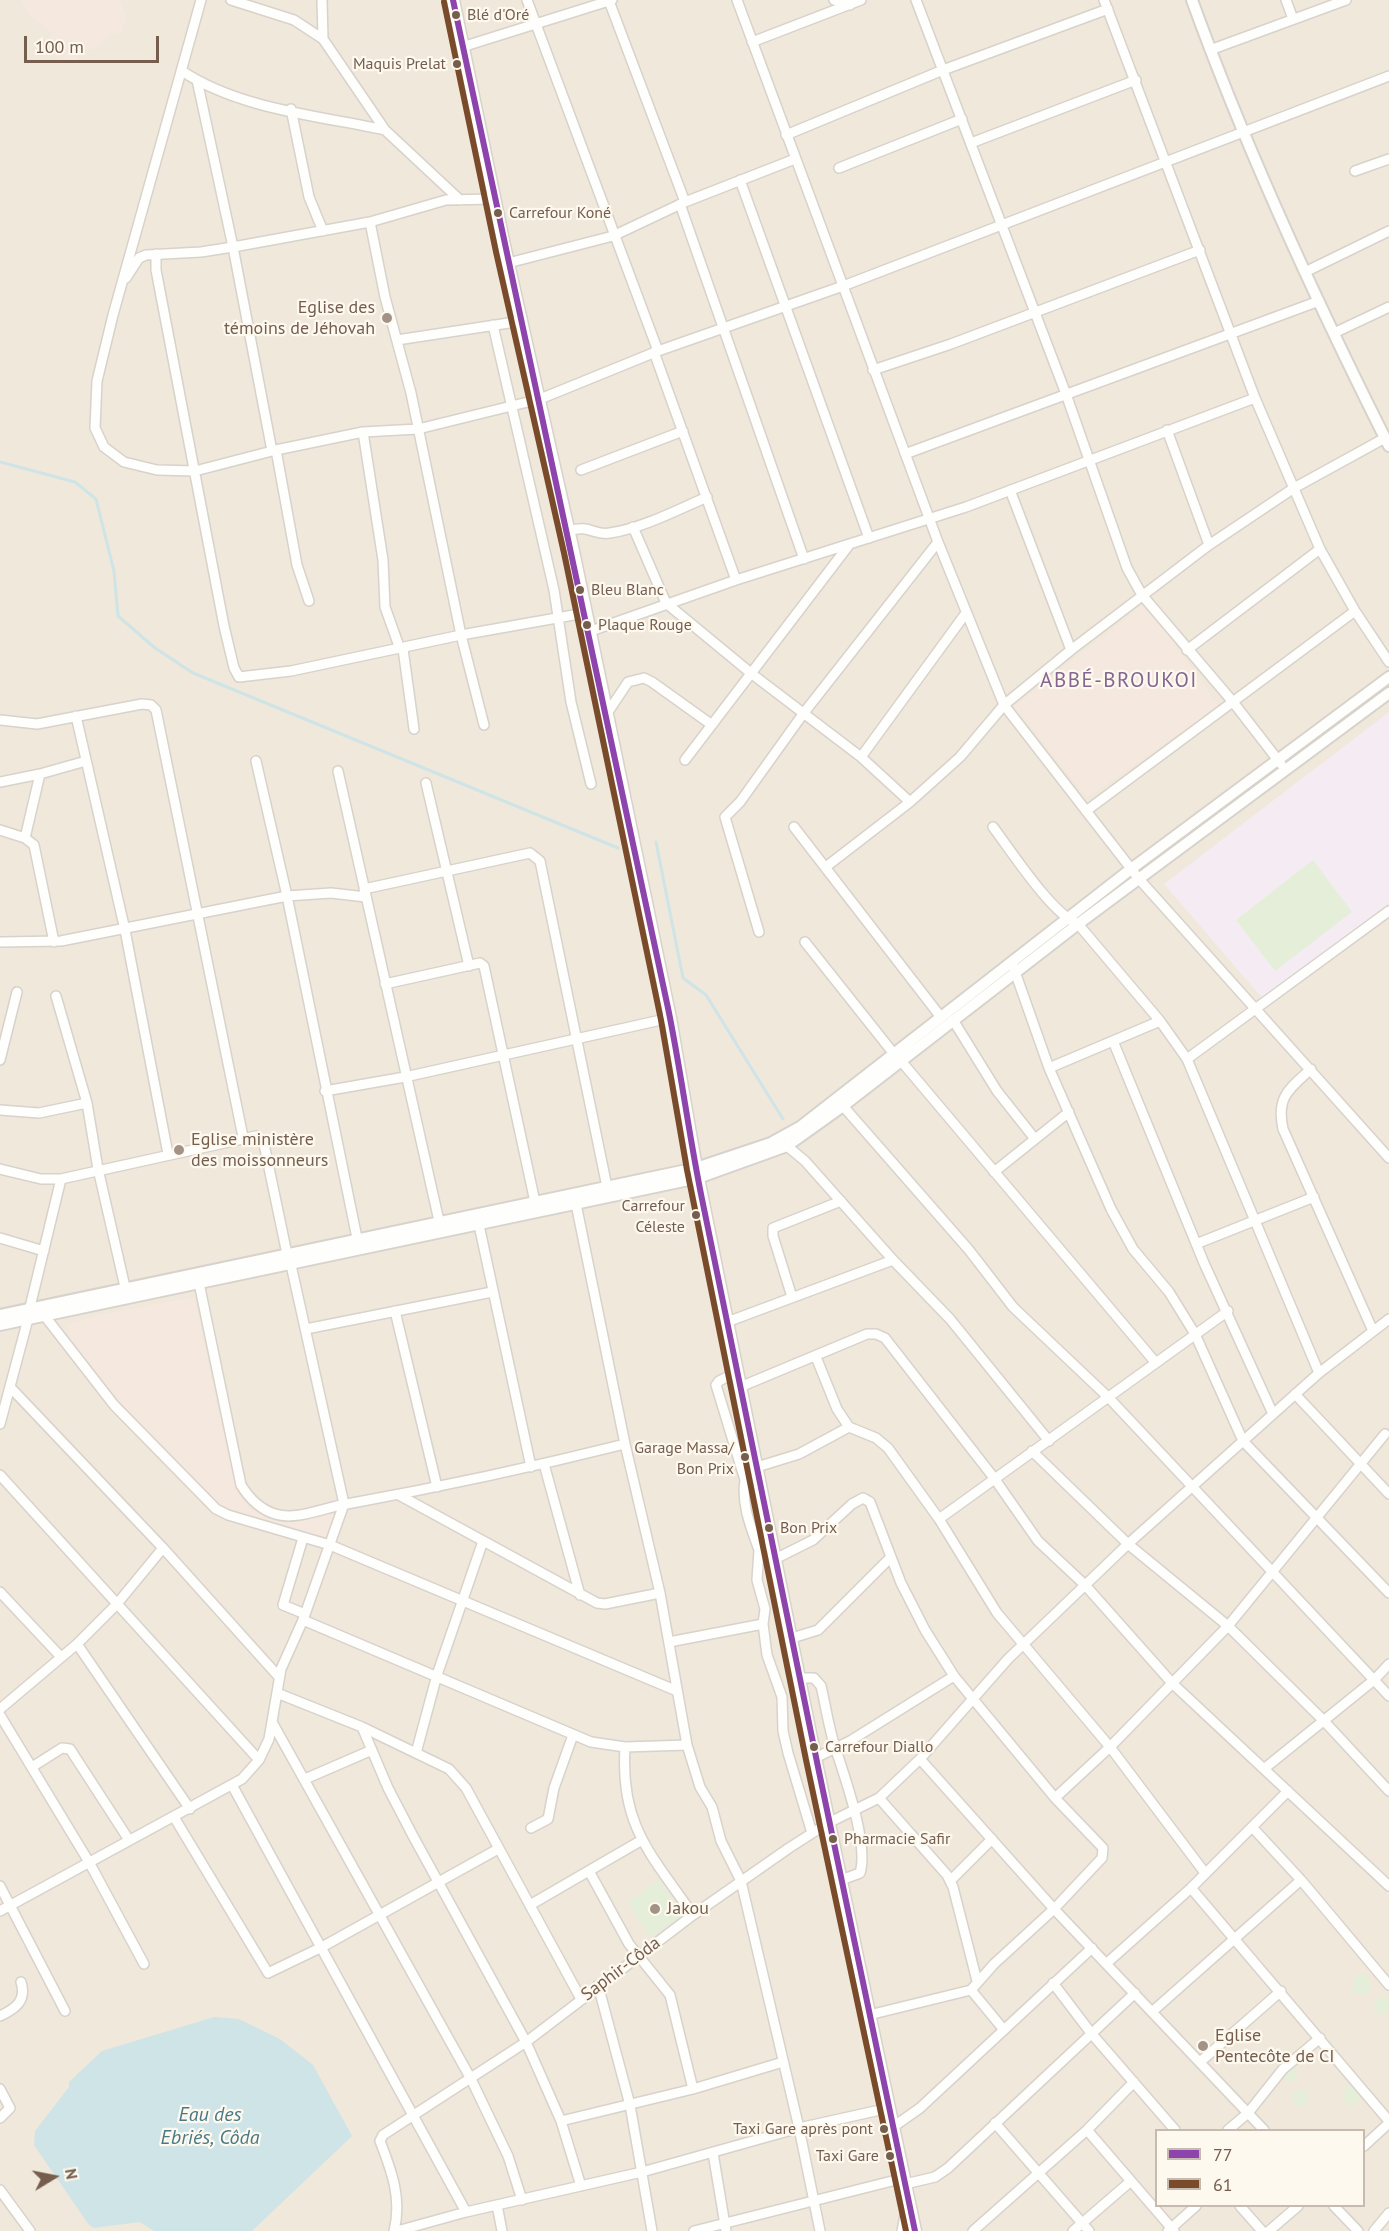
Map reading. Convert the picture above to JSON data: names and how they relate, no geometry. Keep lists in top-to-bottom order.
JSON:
{
  "streets": {
    "street": ["Saphir-Côda"]
  },
  "districts": ["ABBÉ-BROUKOI"],
  "water": ["Eau des Ebriés, Côda"],
  "places": [
    "Blé d'Oré",
    "Maquis Prelat",
    "Carrefour Koné",
    "Eglise des témoins de Jéhovah",
    "Bleu Blanc",
    "Plaque Rouge",
    "Eglise ministère des moissonneurs",
    "Carrefour Céleste",
    "Garage Massa/ Bon Prix",
    "Bon Prix",
    "Carrefour Diallo",
    "Pharmacie Safir",
    "Jakou",
    "Eglise Pentecôte de CI",
    "Taxi Gare après pont",
    "Taxi Gare"
  ],
  "lines": ["transit line 77", "transit line 61"],
  "legend": ["77", "61"],
  "scale_bar": "100 m",
  "north": "right"
}
